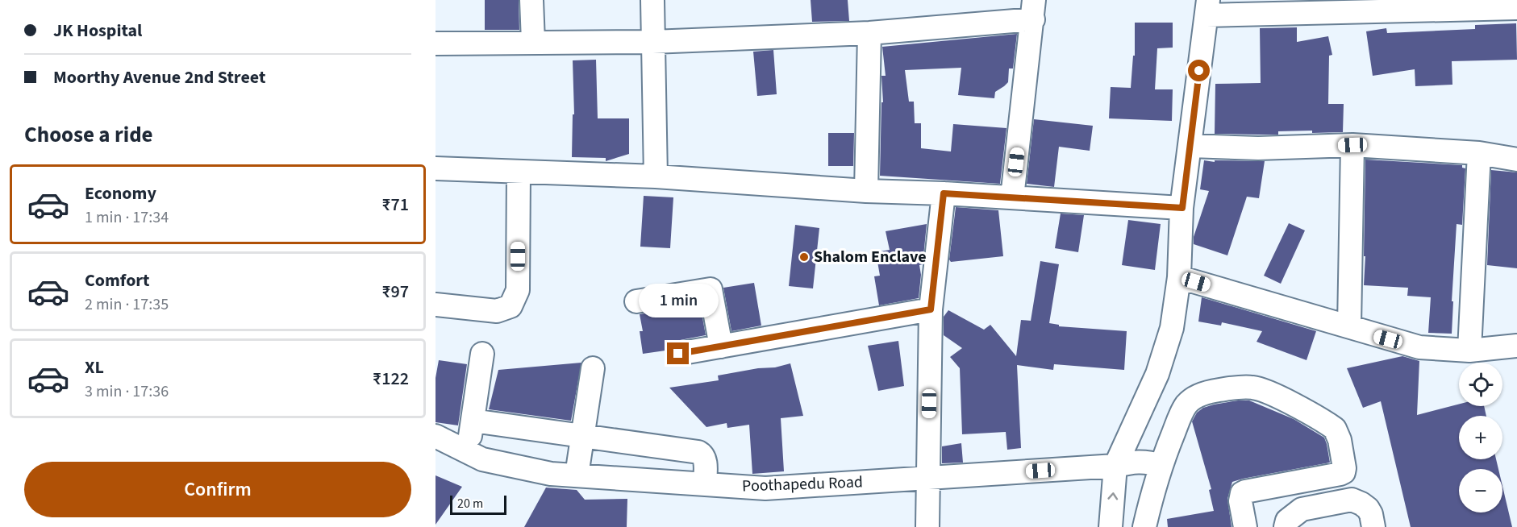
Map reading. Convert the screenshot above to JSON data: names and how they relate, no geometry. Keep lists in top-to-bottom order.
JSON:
{
  "streets": {
    "street": ["Poothapedu Road"]
  },
  "places": ["Shalom Enclave"],
  "scale_bar": "20 m",
  "page": {
    "banner": ["JK Hospital", "Moorthy Avenue 2nd Street"],
    "heading": "Choose a ride",
    "list": [
      {
        "name": "Economy",
        "note": "1 min · 17:34",
        "value": "₹71"
      },
      {
        "name": "Comfort",
        "note": "2 min · 17:35",
        "value": "₹97"
      },
      {
        "name": "XL",
        "note": "3 min · 17:36",
        "value": "₹122"
      }
    ],
    "bubble": "1 min",
    "map_buttons": ["+", "−"],
    "buttons": "Confirm",
    "scale": "20 m"
  }
}
